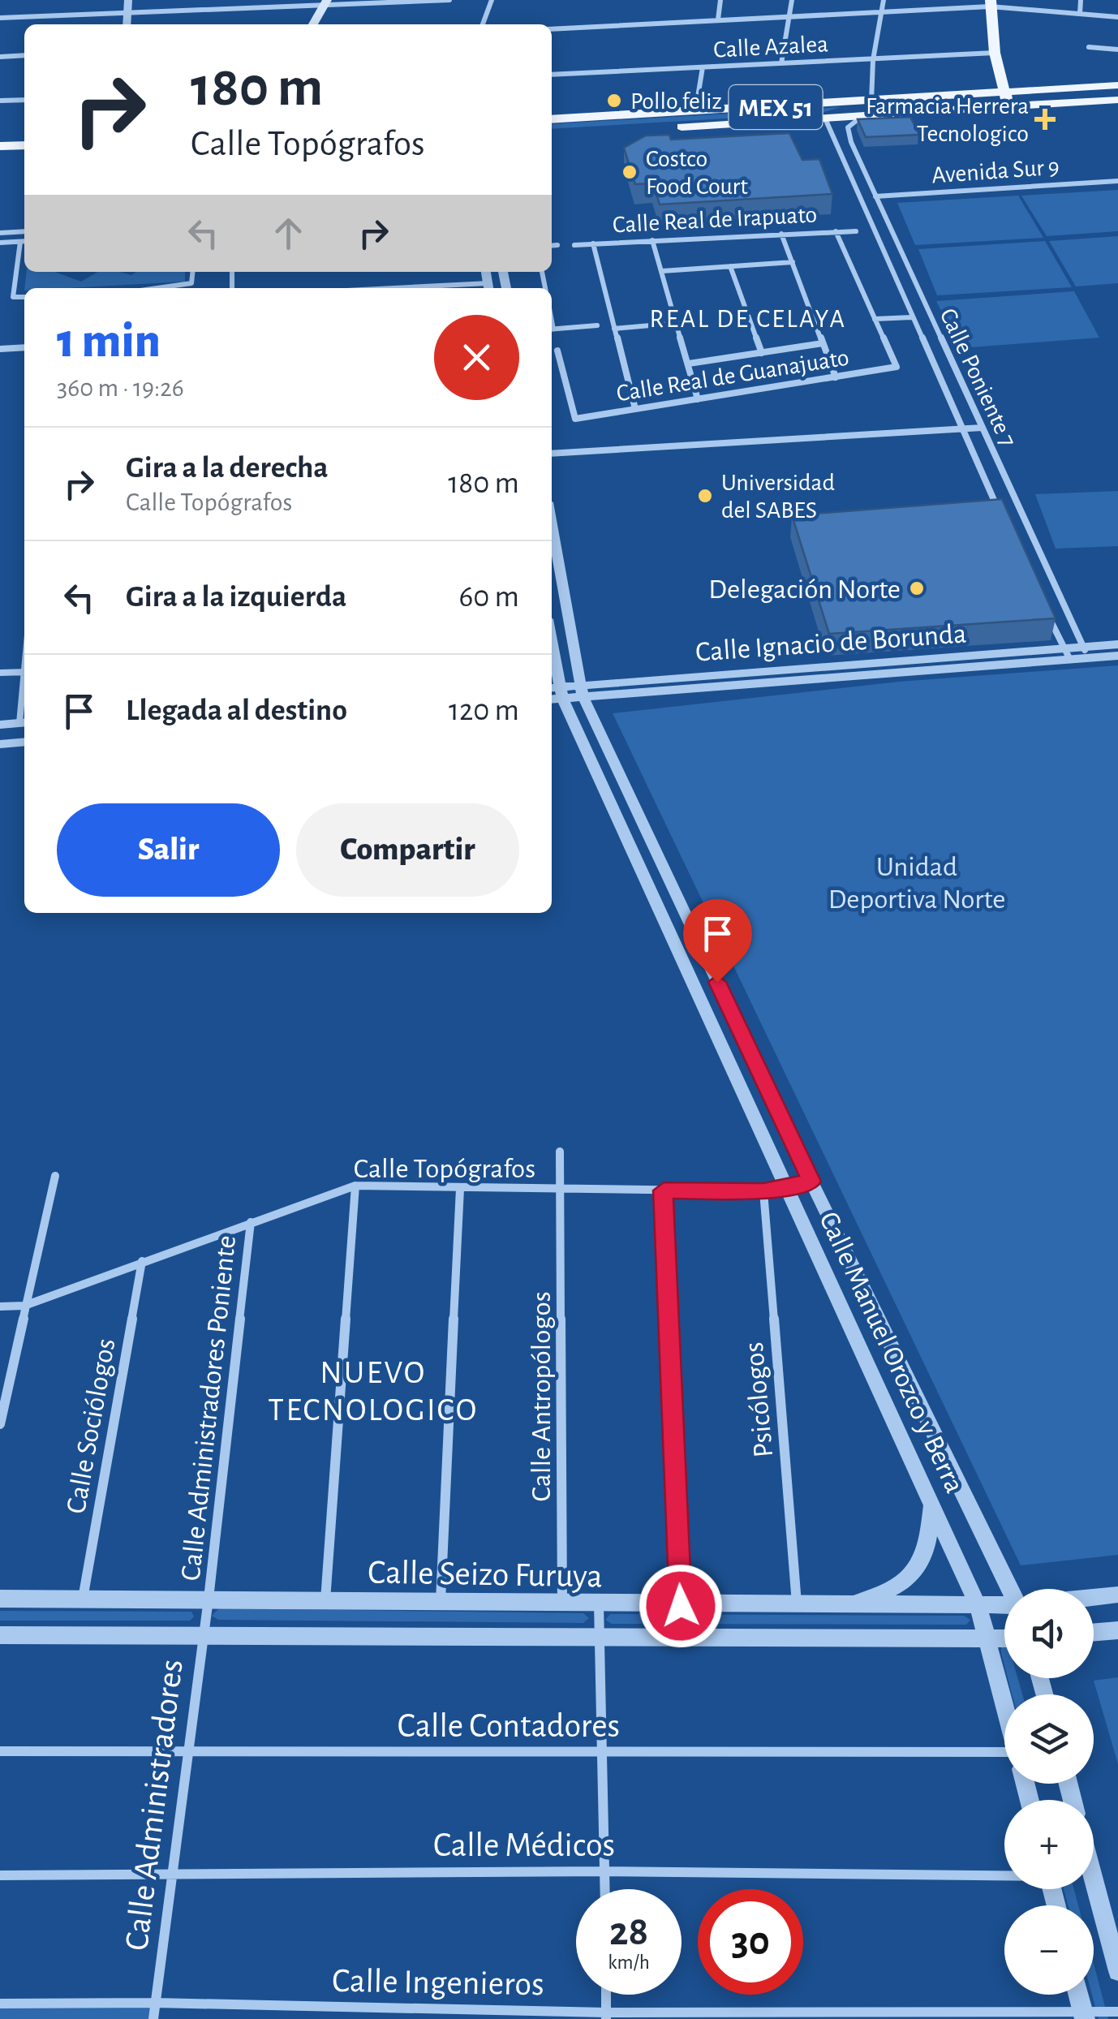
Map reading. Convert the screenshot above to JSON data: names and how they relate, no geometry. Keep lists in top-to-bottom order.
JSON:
{
  "streets": {
    "main road": ["MEX 51"],
    "street": [
      "Calle Azalea",
      "Avenida Sur 9",
      "Calle Real de Irapuato",
      "Calle Real de Guanajuato",
      "Calle Poniente 7",
      "Calle Ignacio de Borunda",
      "Calle Topógrafos",
      "Calle Manuel Orozco y Berra",
      "Calle Antropólogos",
      "Psicólogos",
      "Calle Administradores Poniente",
      "Calle Sociólogos",
      "Calle Seizo Furuya",
      "Calle Contadores",
      "Calle Administradores",
      "Calle Médicos",
      "Calle Ingenieros"
    ]
  },
  "crossings": [
    ["MEX 51", "Calle Poniente 7"],
    ["Avenida Sur 9", "Calle Poniente 7"],
    ["Calle Poniente 7", "Calle Ignacio de Borunda"],
    ["Calle Ignacio de Borunda", "Calle Manuel Orozco y Berra"],
    ["Calle Topógrafos", "Calle Manuel Orozco y Berra"],
    ["Calle Topógrafos", "Calle Antropólogos"],
    ["Calle Topógrafos", "Psicólogos"],
    ["Calle Topógrafos", "Calle Administradores Poniente"],
    ["Calle Topógrafos", "Calle Sociólogos"],
    ["Calle Manuel Orozco y Berra", "Calle Seizo Furuya"],
    ["Calle Antropólogos", "Calle Seizo Furuya"],
    ["Psicólogos", "Calle Seizo Furuya"],
    ["Calle Administradores Poniente", "Calle Seizo Furuya"],
    ["Calle Administradores Poniente", "Calle Administradores"],
    ["Calle Sociólogos", "Calle Seizo Furuya"],
    ["Calle Seizo Furuya", "Calle Administradores"],
    ["Calle Contadores", "Calle Administradores"],
    ["Calle Administradores", "Calle Médicos"],
    ["Calle Administradores", "Calle Ingenieros"]
  ],
  "districts": ["REAL DE CELAYA", "NUEVO TECNOLOGICO"],
  "parks": ["Unidad Deportiva Norte"],
  "places": {
    "other": [
      "Pollo feliz",
      "Costco Food Court",
      "Universidad del SABES",
      "Delegación Norte"
    ],
    "health": ["Farmacia Herrera Tecnologico"]
  },
  "page": {
    "turn": ["180 m", "Calle Topógrafos"],
    "heading": ["1 min", "360 m · 19:26"],
    "list": [
      {
        "name": "Gira a la derecha",
        "note": "Calle Topógrafos",
        "value": "180 m"
      },
      {
        "name": "Gira a la izquierda",
        "value": "60 m"
      },
      {
        "name": "Llegada al destino",
        "value": "120 m"
      }
    ],
    "buttons": ["Salir", "Compartir"],
    "map_buttons": ["+", "−"],
    "speed": "28 km/h",
    "limit": "30"
  }
}
